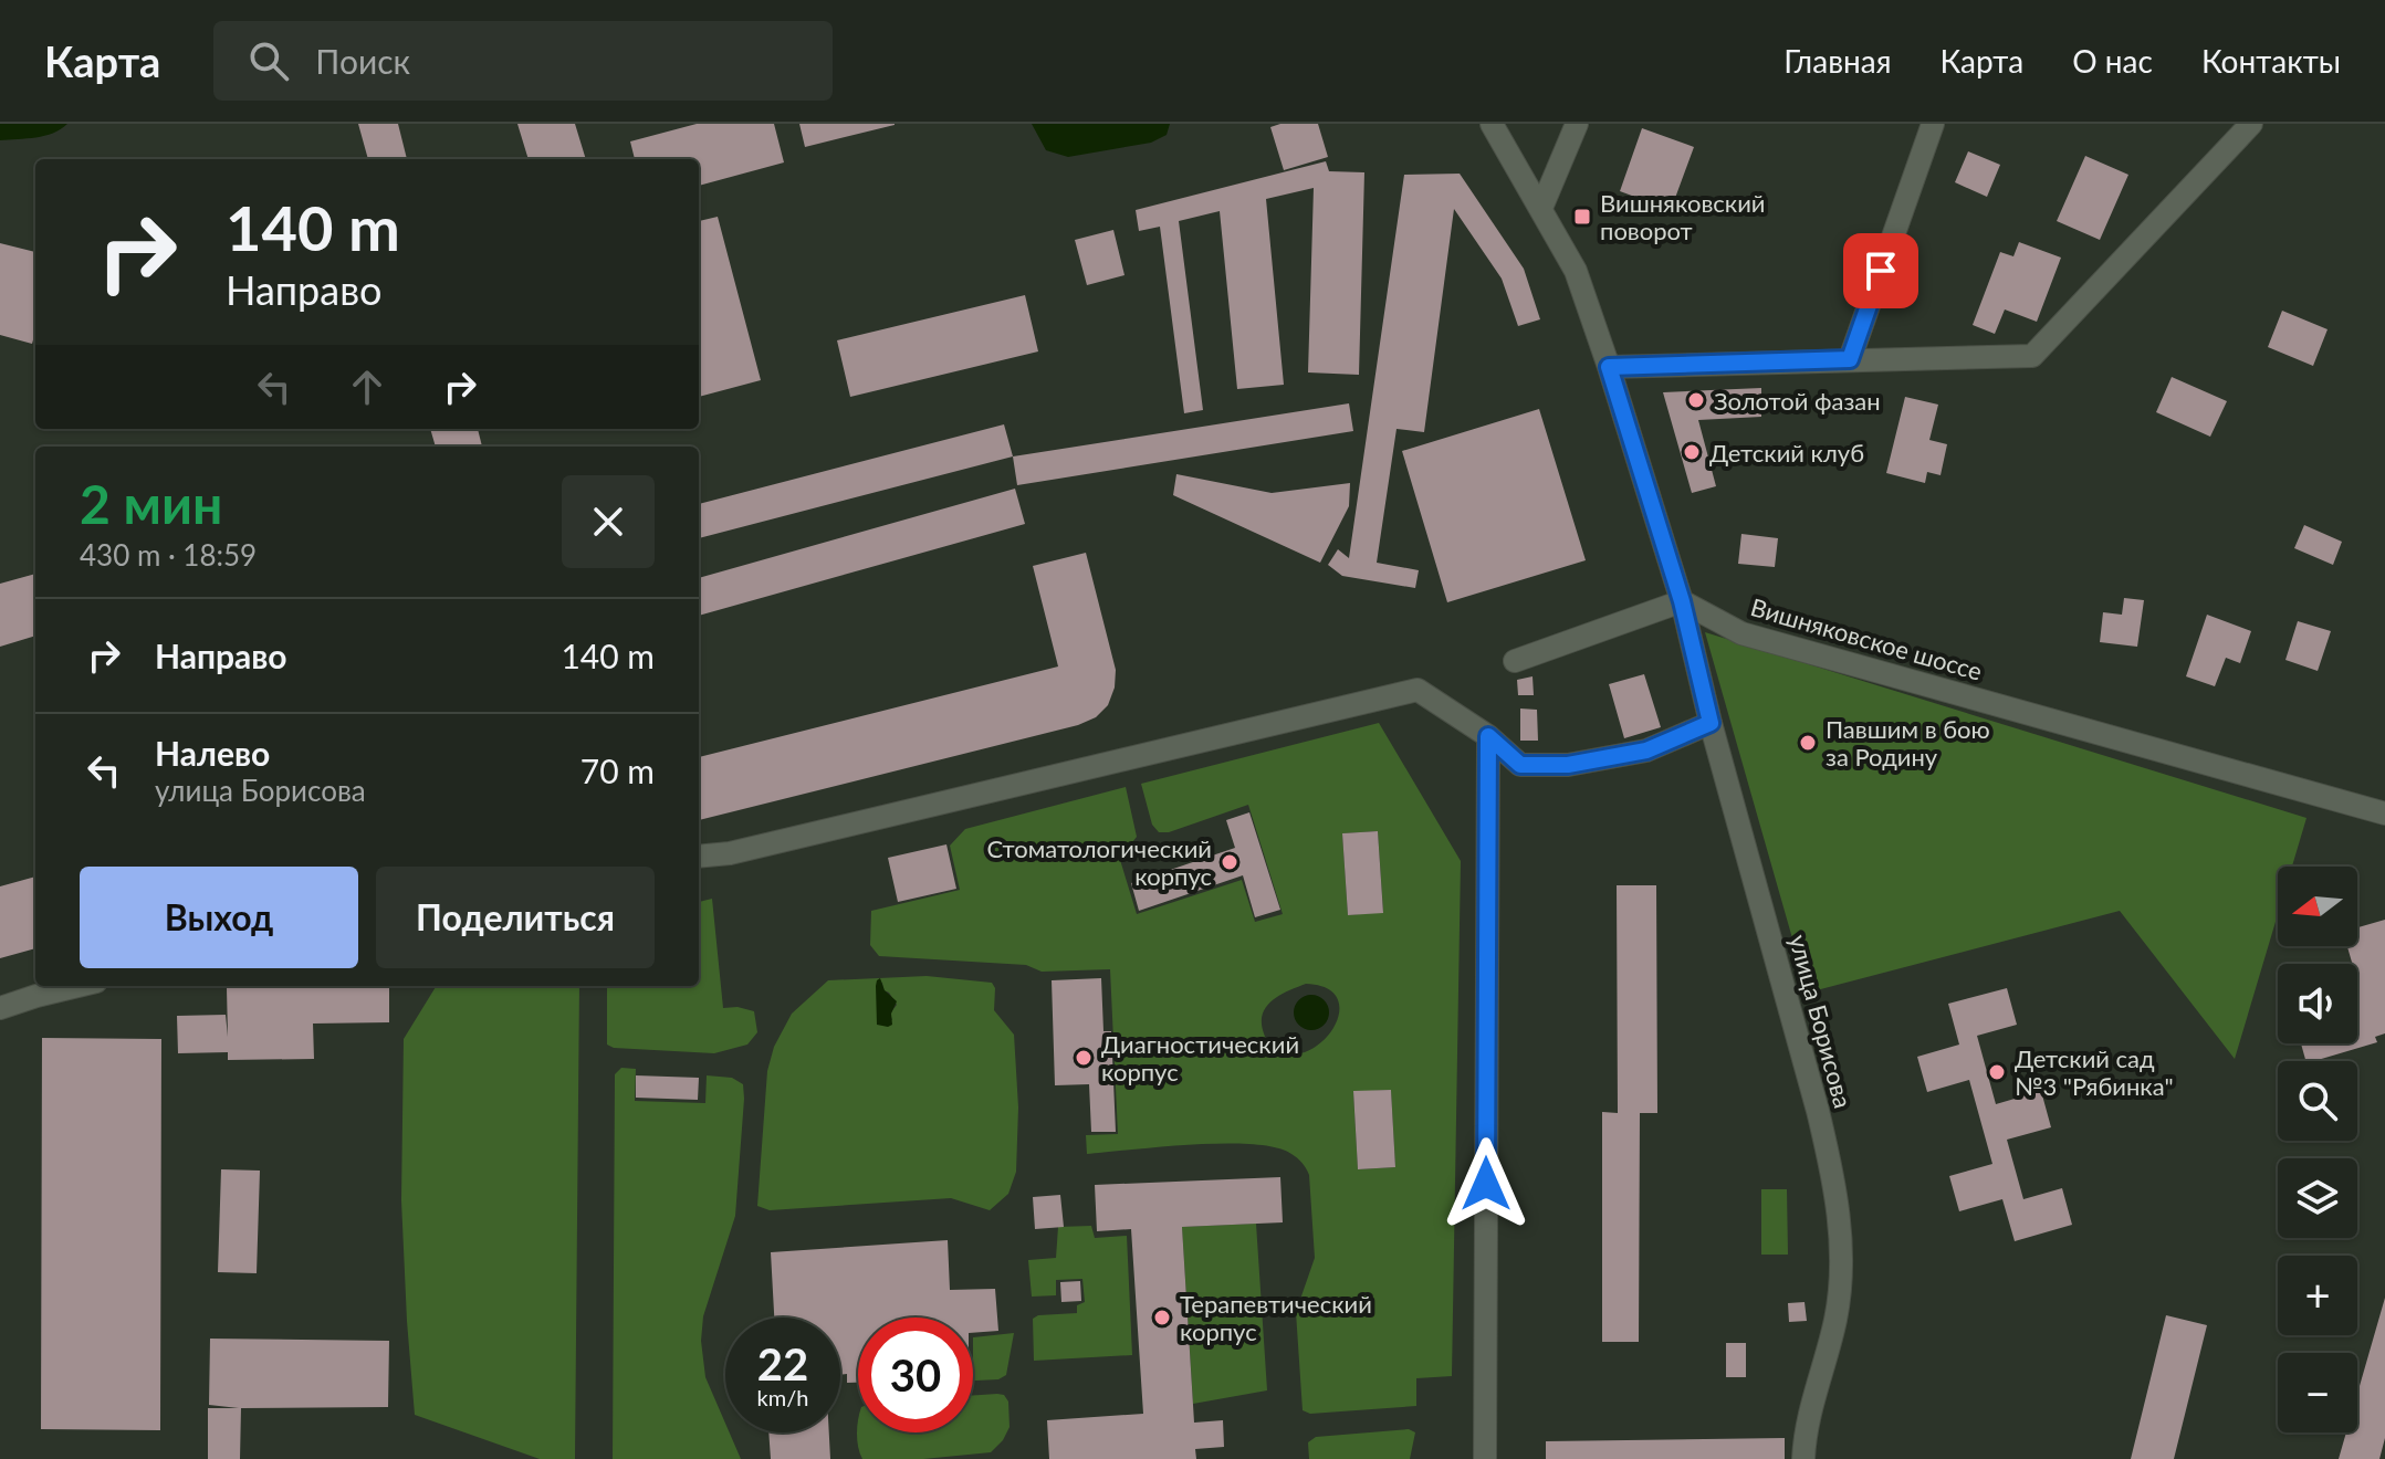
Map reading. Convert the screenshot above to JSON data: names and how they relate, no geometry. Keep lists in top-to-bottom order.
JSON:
{
  "streets": {
    "street": ["Вишняковское шоссе", "улица Борисова"]
  },
  "crossings": [
    ["Вишняковское шоссе", "улица Борисова"]
  ],
  "places": {
    "transit": ["Вишняковский поворот"],
    "other": [
      "Золотой фазан",
      "Детский клуб",
      "Павшим в бою за Родину",
      "Стоматологический корпус",
      "Диагностический корпус",
      "Детский сад №3 \"Рябинка\"",
      "Терапевтический корпус"
    ]
  },
  "north": "left",
  "page": {
    "header": "Карта",
    "search": "Поиск",
    "nav": [
      "Главная",
      "Карта",
      "О нас",
      "Контакты"
    ],
    "turn": ["140 m", "Направо"],
    "heading": ["2 мин", "430 m · 18:59"],
    "list": [
      {
        "name": "Направо",
        "value": "140 m"
      },
      {
        "name": "Налево",
        "note": "улица Борисова",
        "value": "70 m"
      }
    ],
    "buttons": ["Выход", "Поделиться"],
    "map_buttons": ["+", "−"],
    "speed": "22 km/h",
    "limit": "30"
  }
}
